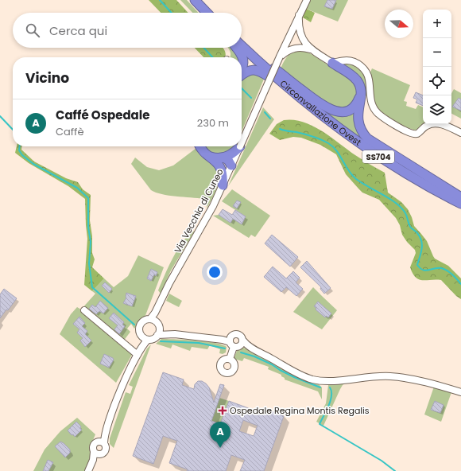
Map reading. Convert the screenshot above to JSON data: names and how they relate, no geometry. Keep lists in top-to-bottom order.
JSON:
{
  "streets": {
    "highway": ["Circonvallazione Ovest", "SS704"],
    "street": ["Via Vecchia di Cuneo"]
  },
  "places": {
    "health": ["Ospedale Regina Montis Regalis"]
  },
  "north": "right",
  "page": {
    "map_buttons": ["+", "−"],
    "search": "Cerca qui",
    "heading": "Vicino",
    "list": [
      {
        "mark": "A",
        "name": "Caffé Ospedale",
        "note": "Caffè",
        "value": "230 m"
      }
    ],
    "pins": "A"
  }
}
